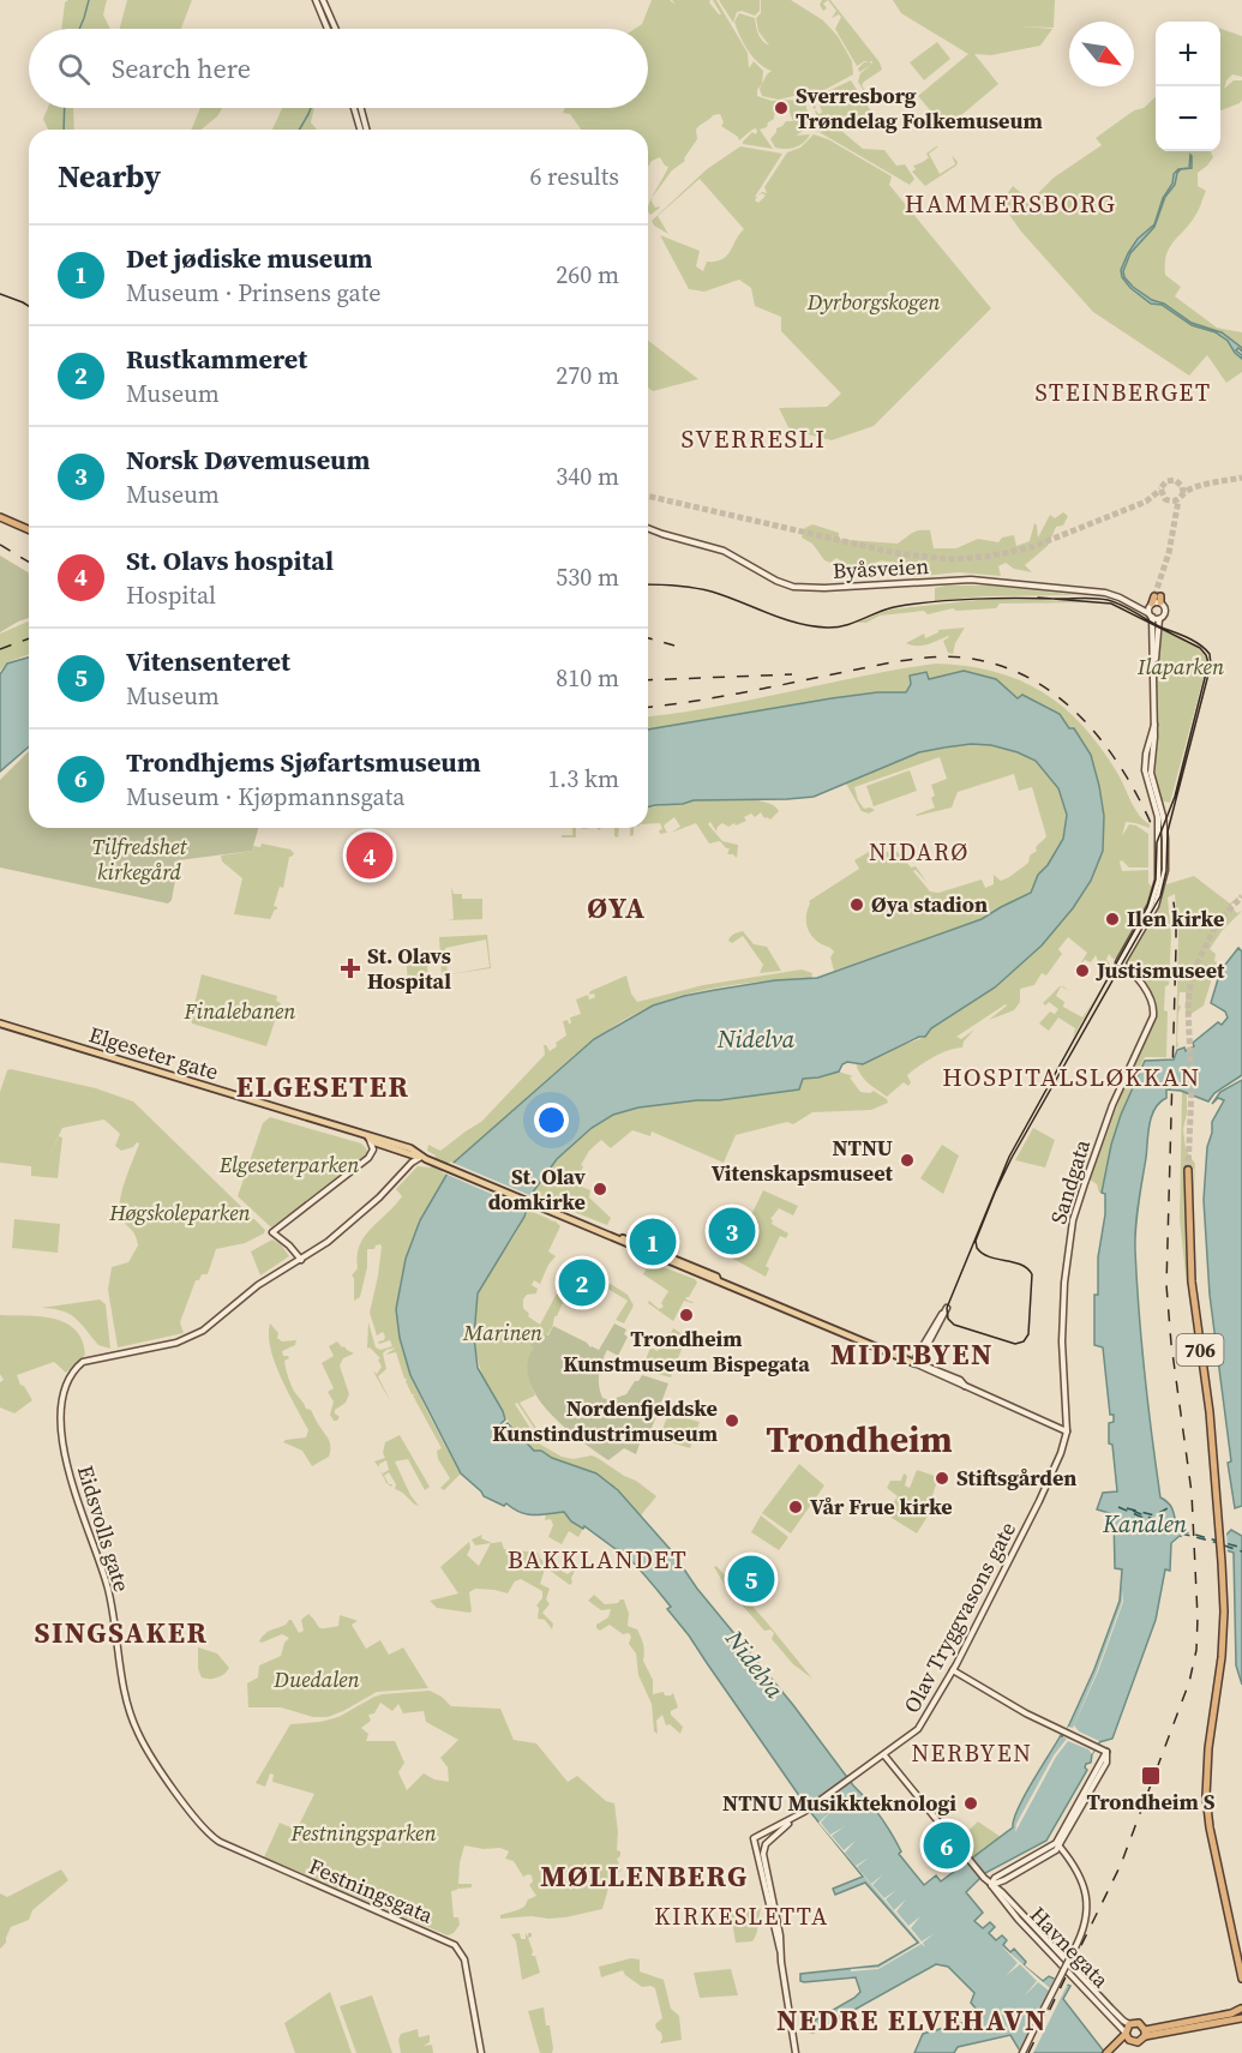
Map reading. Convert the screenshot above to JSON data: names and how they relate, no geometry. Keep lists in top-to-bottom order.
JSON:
{
  "streets": {
    "highway": ["706"],
    "main road": [
      "Byåsveien",
      "Elgeseter gate",
      "Sandgata",
      "Eidsvolls gate",
      "Olav Tryggvasons gate",
      "Festningsgata",
      "Havnegata"
    ]
  },
  "crossings": [
    ["Sandgata", "Olav Tryggvasons gate"],
    ["Eidsvolls gate", "Festningsgata"],
    ["Olav Tryggvasons gate", "Havnegata"]
  ],
  "districts": [
    "HAMMERSBORG",
    "STEINBERGET",
    "SVERRESLI",
    "NIDARØ",
    "ØYA",
    "HOSPITALSLØKKAN",
    "ELGESETER",
    "MIDTBYEN",
    "Trondheim",
    "BAKKLANDET",
    "SINGSAKER",
    "NERBYEN",
    "MØLLENBERG",
    "KIRKESLETTA",
    "NEDRE ELVEHAVN"
  ],
  "water": ["Nidelva", "Kanalen"],
  "parks": [
    "Dyrborgskogen",
    "Ilaparken",
    "Tilfredshet kirkegård",
    "Finalebanen",
    "Elgeseterparken",
    "Høgskoleparken",
    "Marinen",
    "Duedalen",
    "Festningsparken"
  ],
  "places": {
    "other": [
      "Sverresborg Trøndelag Folkemuseum",
      "Øya stadion",
      "Ilen kirke",
      "Justismuseet",
      "NTNU Vitenskapsmuseet",
      "St. Olav domkirke",
      "Trondheim Kunstmuseum Bispegata",
      "Nordenfjeldske Kunstindustrimuseum",
      "Stiftsgården",
      "Vår Frue kirke",
      "NTNU Musikkteknologi"
    ],
    "health": ["St. Olavs Hospital"],
    "transit": ["Trondheim S"]
  },
  "north": "bottom right",
  "page": {
    "map_buttons": ["+", "−"],
    "search": "Search here",
    "heading": ["Nearby", "6 results"],
    "list": [
      {
        "mark": "1",
        "name": "Det jødiske museum",
        "note": "Museum · Prinsens gate",
        "value": "260 m"
      },
      {
        "mark": "2",
        "name": "Rustkammeret",
        "note": "Museum",
        "value": "270 m"
      },
      {
        "mark": "3",
        "name": "Norsk Døvemuseum",
        "note": "Museum",
        "value": "340 m"
      },
      {
        "mark": "4",
        "name": "St. Olavs hospital",
        "note": "Hospital",
        "value": "530 m"
      },
      {
        "mark": "5",
        "name": "Vitensenteret",
        "note": "Museum",
        "value": "810 m"
      },
      {
        "mark": "6",
        "name": "Trondhjems Sjøfartsmuseum",
        "note": "Museum · Kjøpmannsgata",
        "value": "1.3 km"
      }
    ],
    "pins": [
      "4",
      "3",
      "1",
      "2",
      "5",
      "6"
    ]
  }
}
